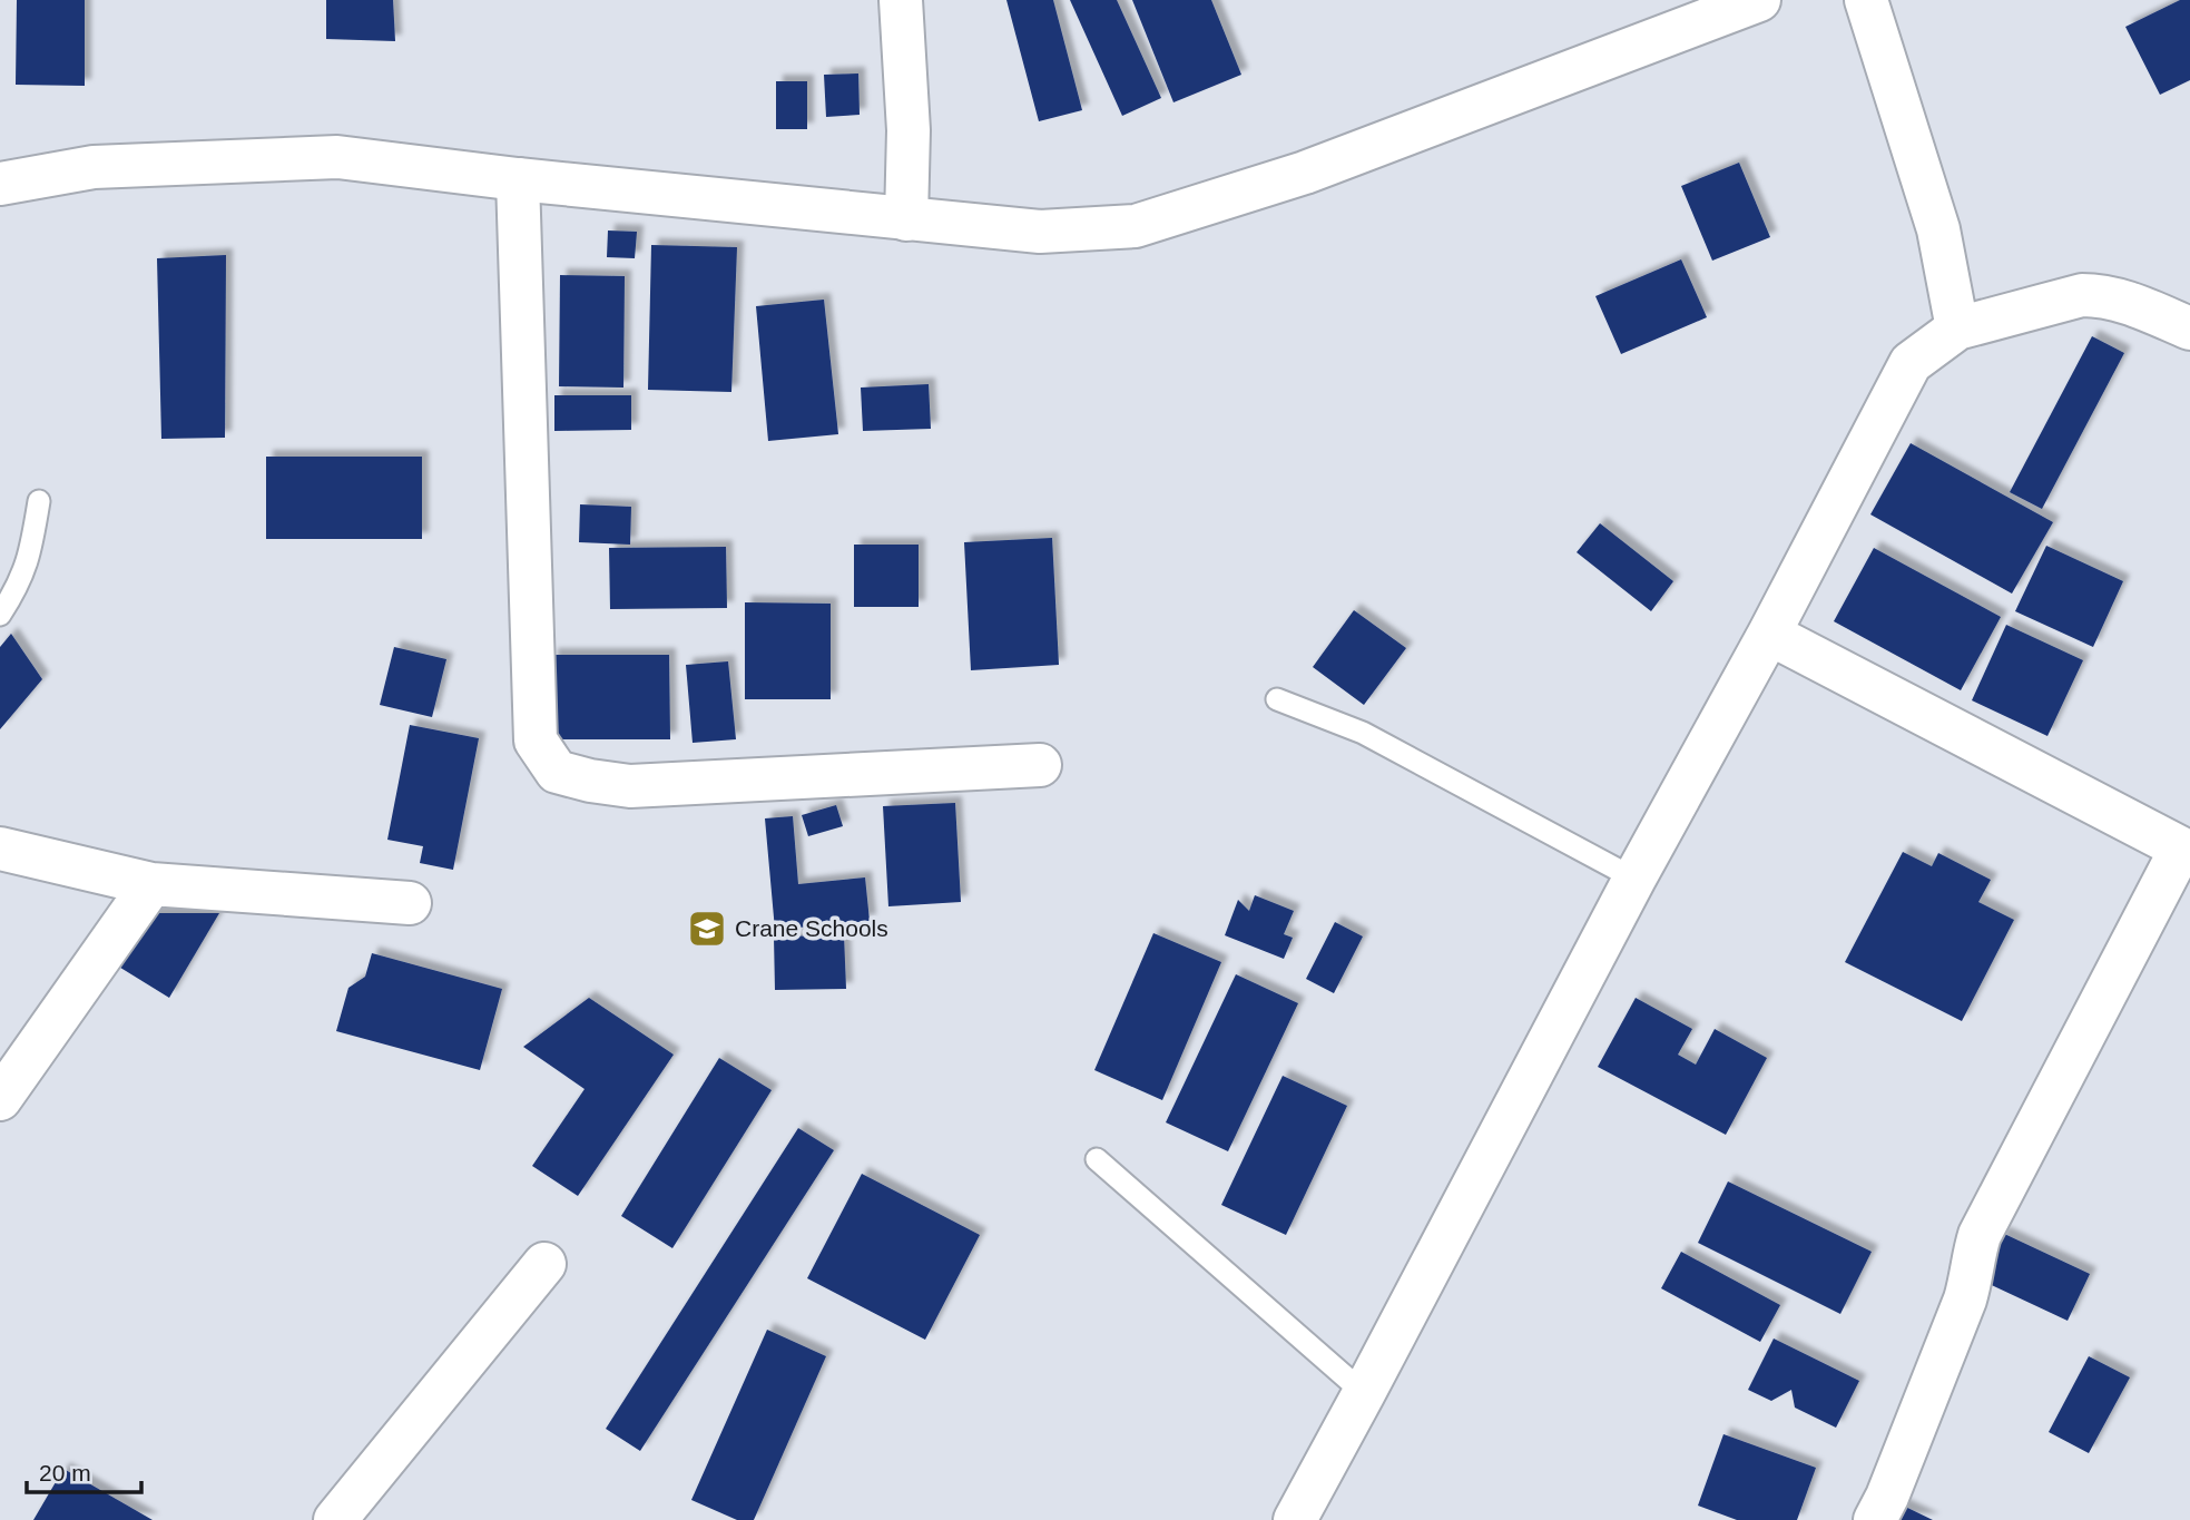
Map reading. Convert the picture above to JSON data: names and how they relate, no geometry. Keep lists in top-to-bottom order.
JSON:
{
  "places": {
    "school or university": ["Crane Schools"]
  },
  "scale_bar": "20 m"
}
